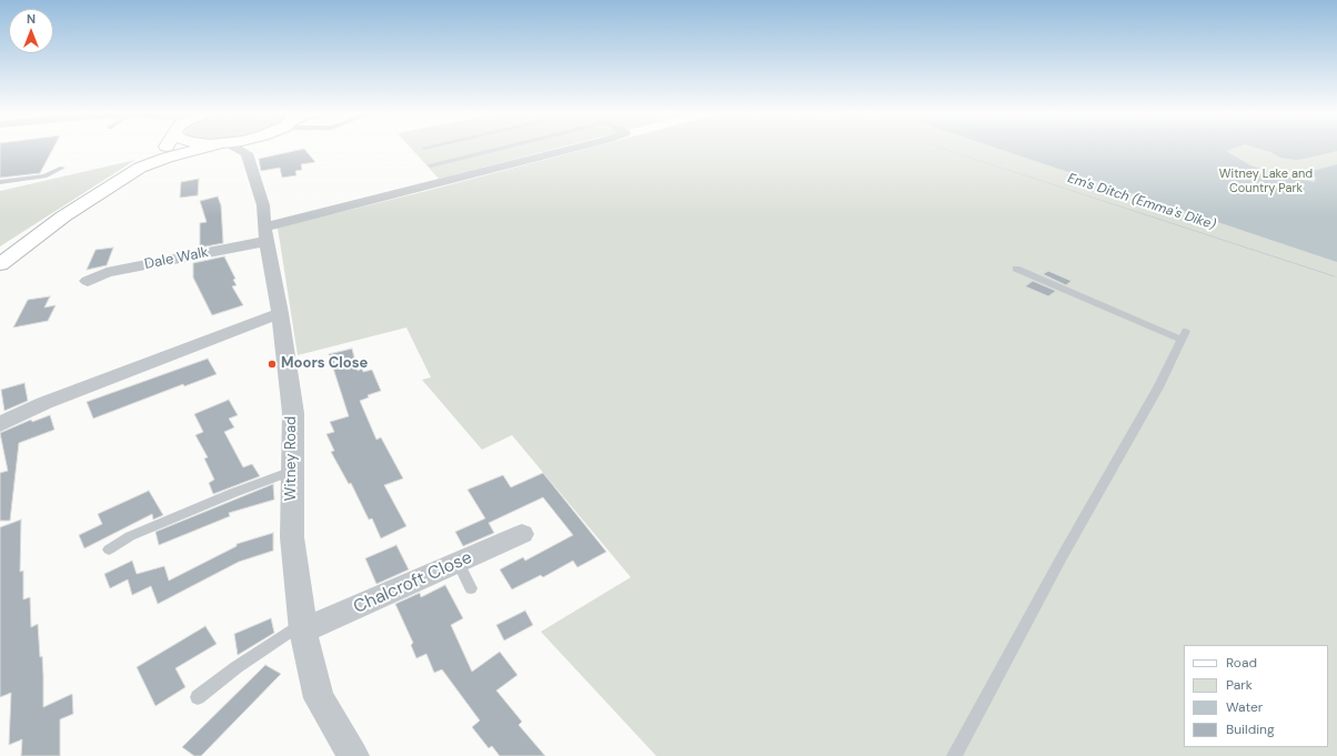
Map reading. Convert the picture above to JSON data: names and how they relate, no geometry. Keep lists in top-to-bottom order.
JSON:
{
  "streets": {
    "street": ["Dale Walk", "Witney Road", "Chalcroft Close"]
  },
  "crossings": [
    ["Dale Walk", "Witney Road"],
    ["Witney Road", "Chalcroft Close"]
  ],
  "water": ["Em's Ditch (Emma's Dike)"],
  "parks": ["Witney Lake and Country Park"],
  "places": ["Moors Close"],
  "legend": [
    "Road",
    "Park",
    "Water",
    "Building"
  ],
  "north": "top"
}
